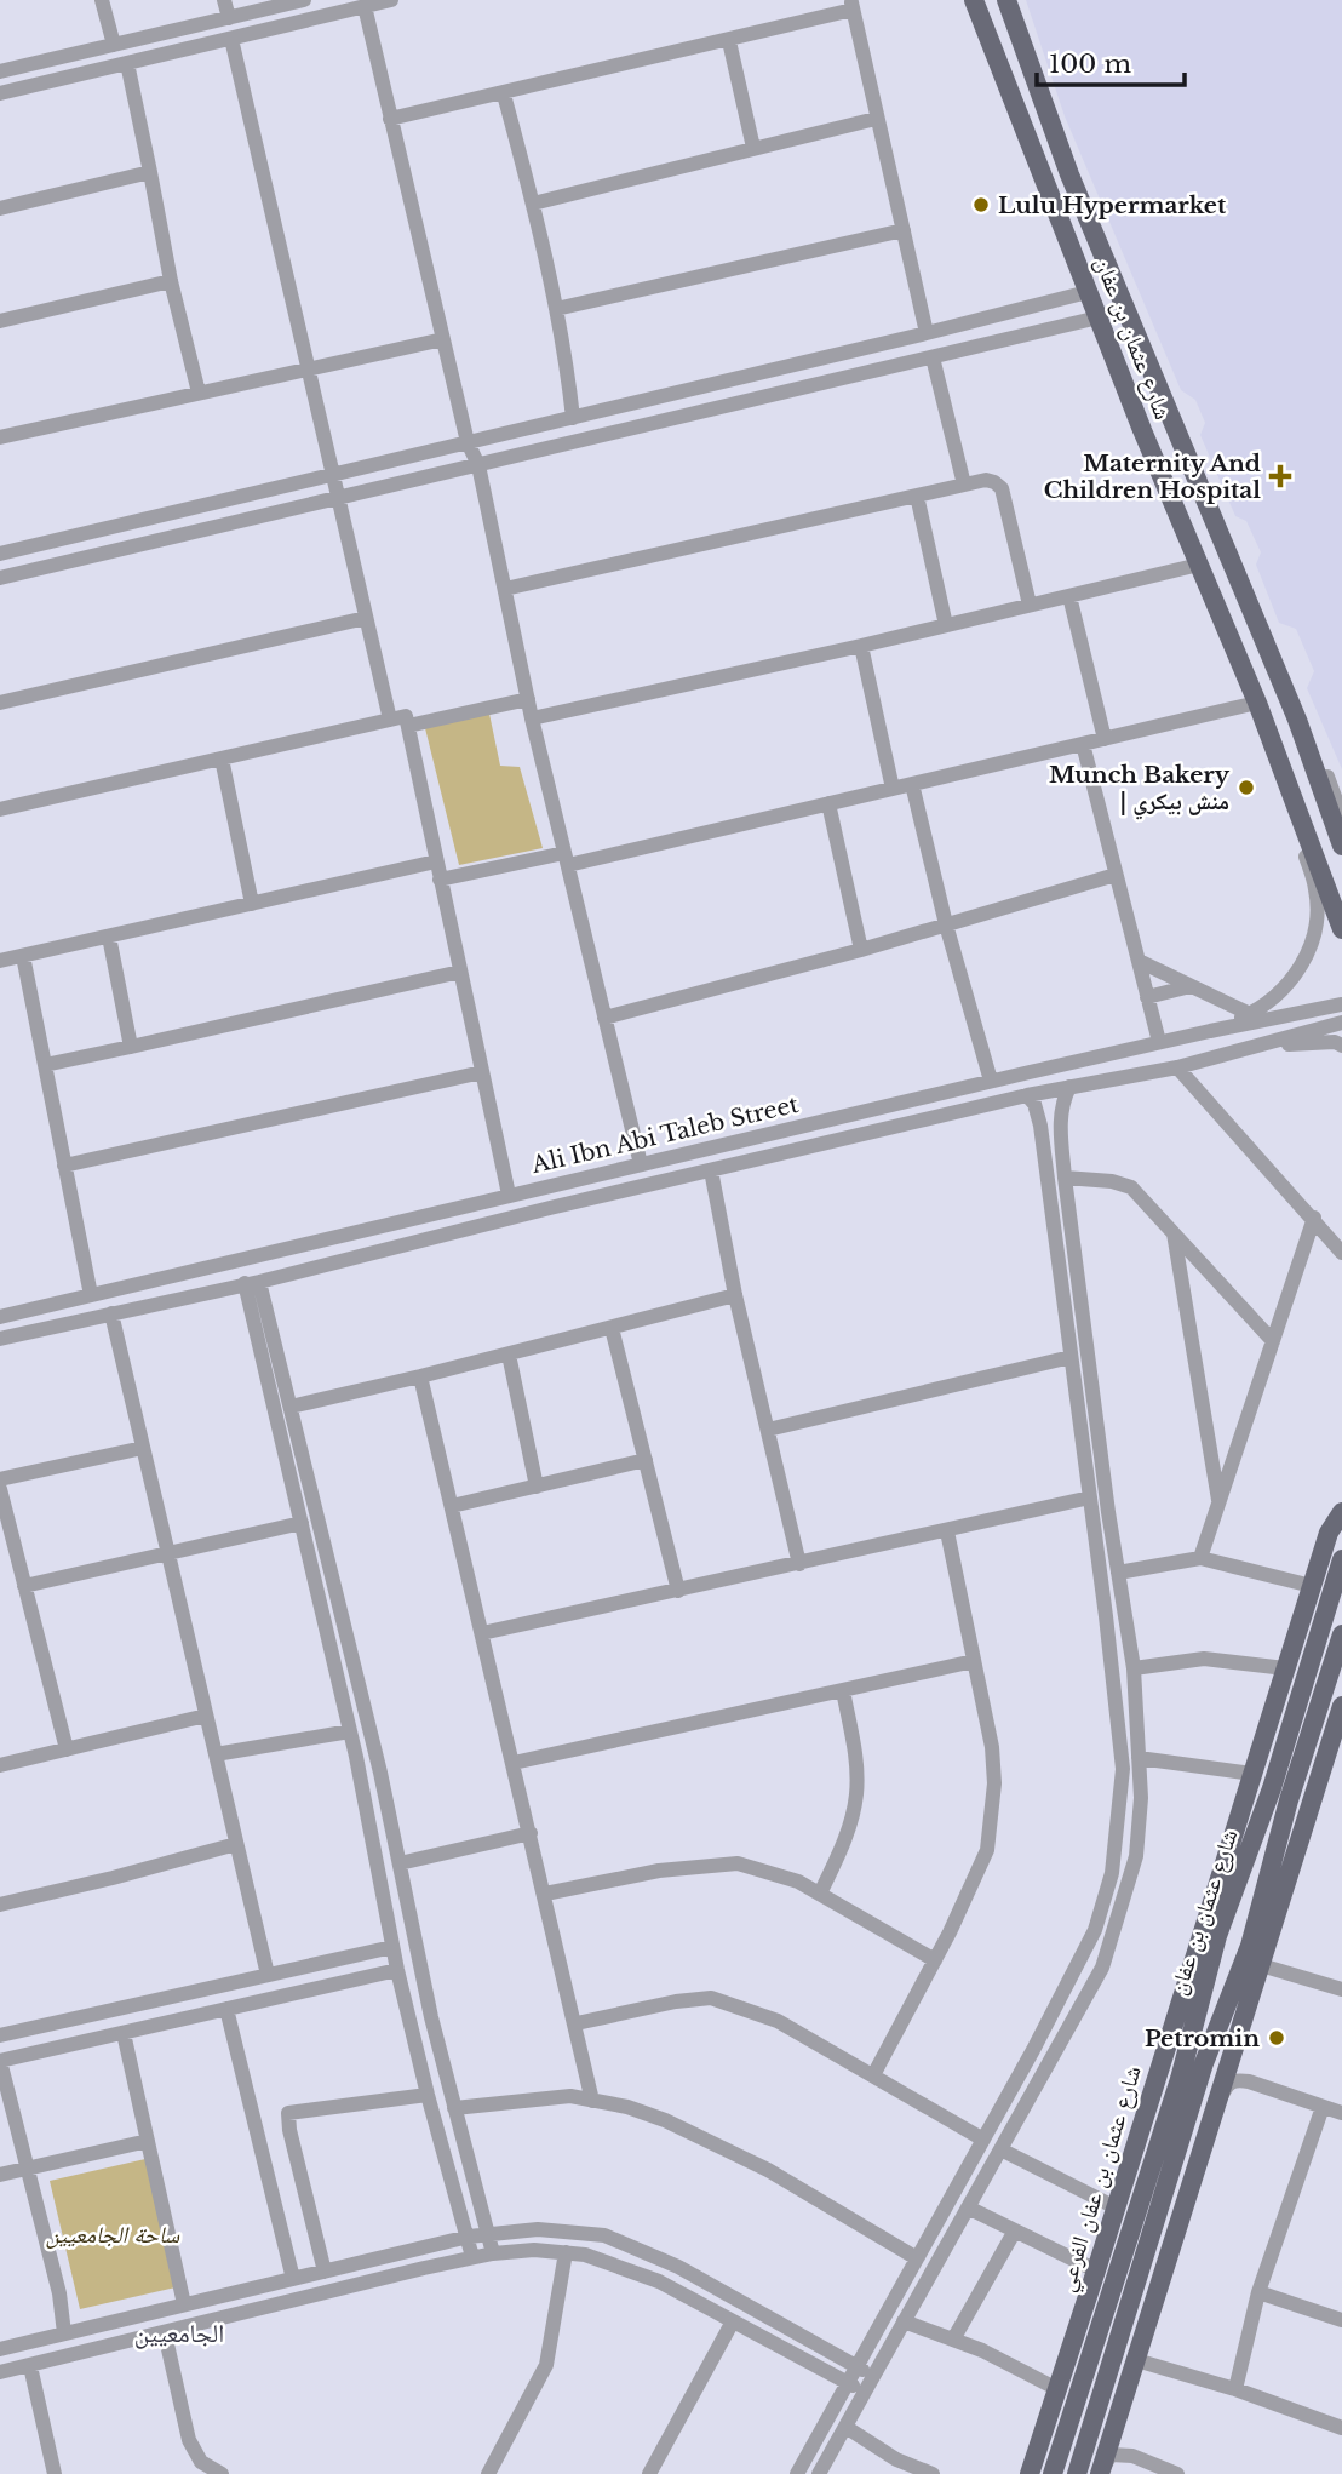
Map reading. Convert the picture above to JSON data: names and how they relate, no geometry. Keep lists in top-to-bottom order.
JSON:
{
  "streets": {
    "main road": ["شارع عثمان بن عفان", "شارع عثمان بن عفان الفرعي"],
    "street": ["Ali Ibn Abi Taleb Street"]
  },
  "crossings": [
    ["شارع عثمان بن عفان", "شارع عثمان بن عفان الفرعي"]
  ],
  "districts": ["الجامعيين"],
  "parks": ["ساحة الجامعيين"],
  "places": {
    "other": ["Lulu Hypermarket", "Munch Bakery | منش بيكري", "Petromin"],
    "health": ["Maternity And Children Hospital"]
  },
  "scale_bar": "100 m"
}
